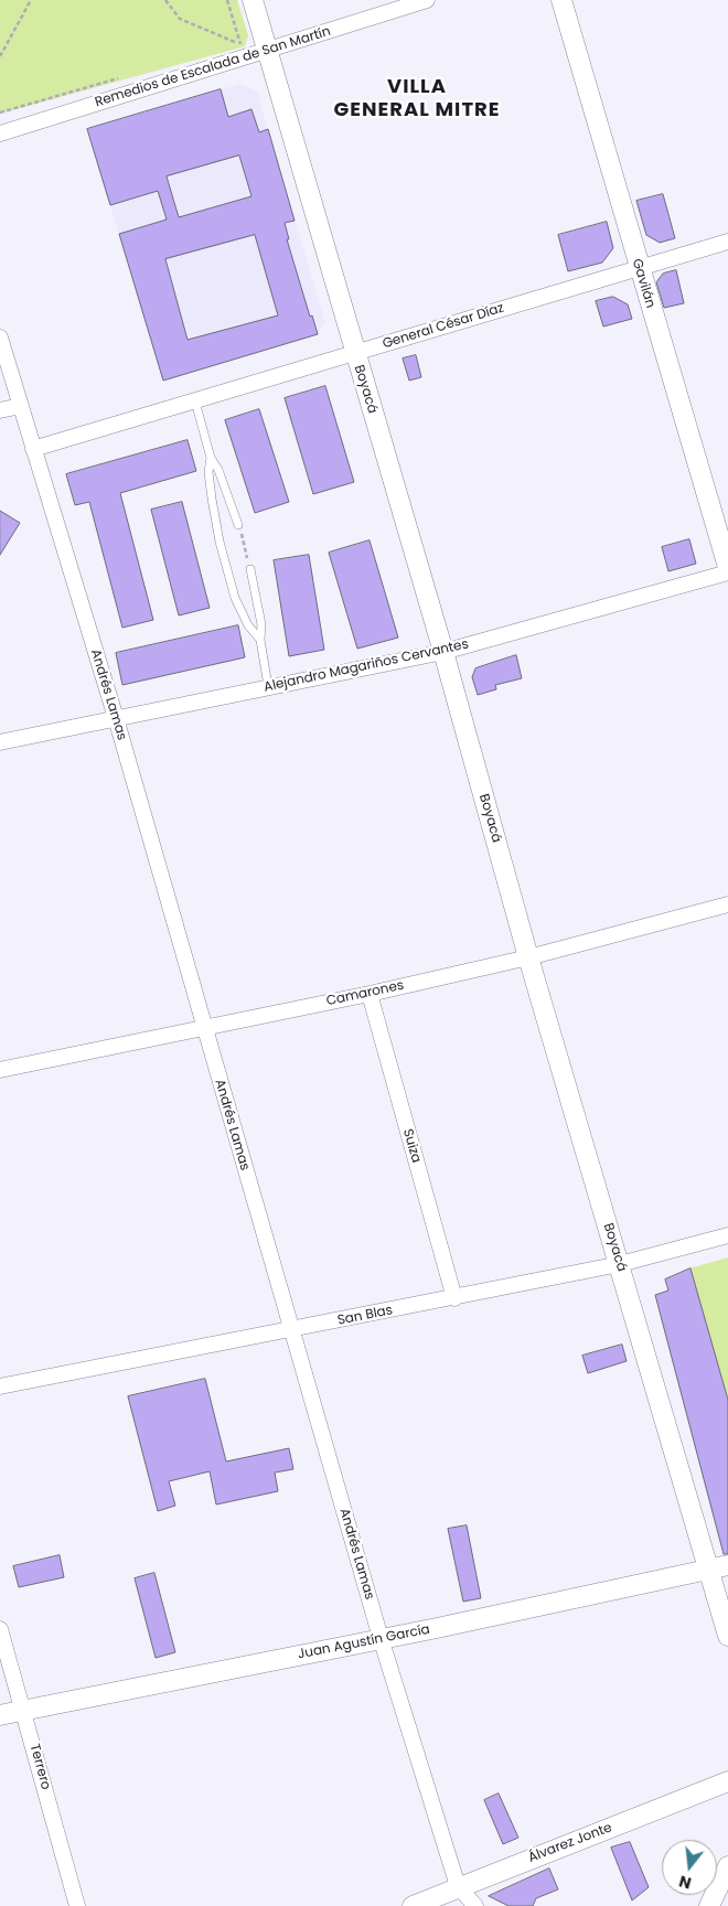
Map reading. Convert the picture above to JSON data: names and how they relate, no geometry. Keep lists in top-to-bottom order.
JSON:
{
  "streets": {
    "street": [
      "Remedios de Escalada de San Martín",
      "Gavilán",
      "General César Díaz",
      "Boyacá",
      "Alejandro Magariños Cervantes",
      "Andrés Lamas",
      "Camarones",
      "Suiza",
      "San Blas",
      "Juan Agustín García",
      "Terrero",
      "Álvarez Jonte"
    ]
  },
  "crossings": [
    ["Remedios de Escalada de San Martín", "Boyacá"],
    ["Gavilán", "General César Díaz"],
    ["General César Díaz", "Boyacá"],
    ["General César Díaz", "Andrés Lamas"],
    ["Boyacá", "Alejandro Magariños Cervantes"],
    ["Boyacá", "Camarones"],
    ["Boyacá", "San Blas"],
    ["Boyacá", "Juan Agustín García"],
    ["Alejandro Magariños Cervantes", "Andrés Lamas"],
    ["Andrés Lamas", "Camarones"],
    ["Andrés Lamas", "San Blas"],
    ["Andrés Lamas", "Juan Agustín García"],
    ["Andrés Lamas", "Álvarez Jonte"],
    ["Camarones", "Suiza"],
    ["Suiza", "San Blas"],
    ["Juan Agustín García", "Terrero"]
  ],
  "districts": ["VILLA GENERAL MITRE"],
  "north": "bottom"
}
